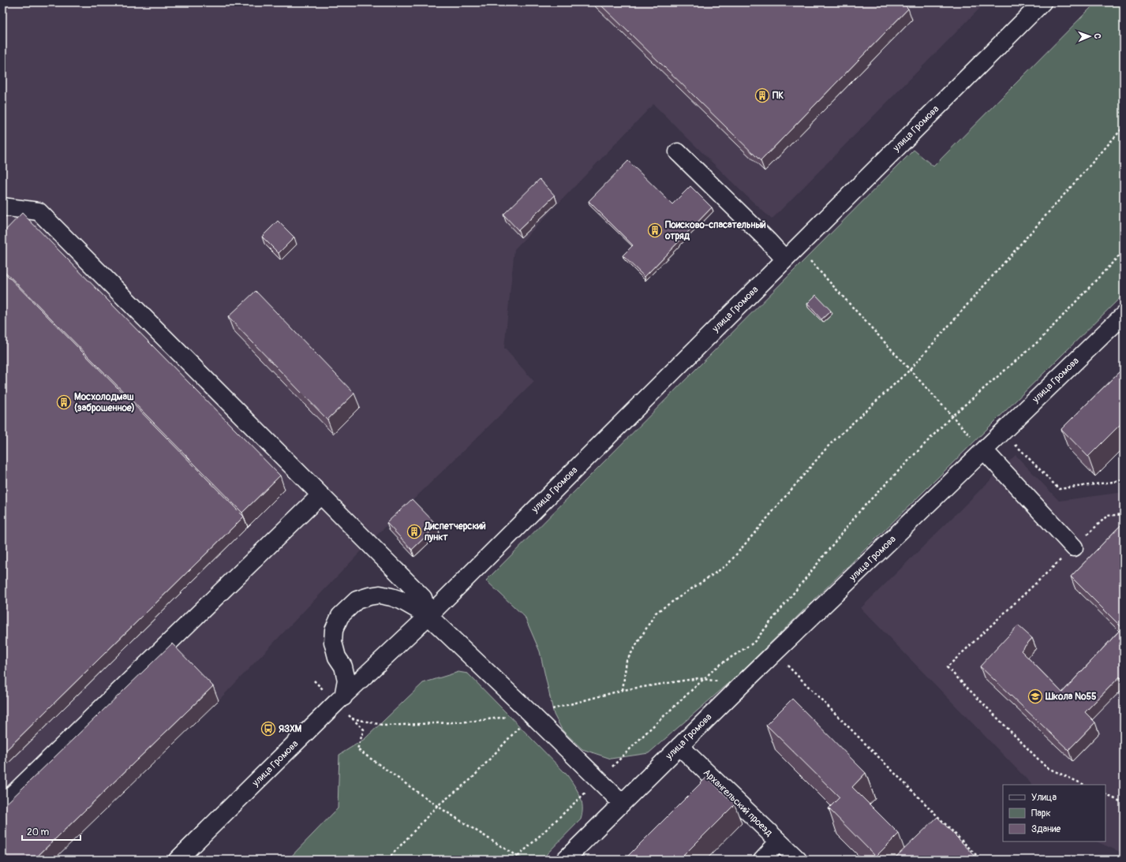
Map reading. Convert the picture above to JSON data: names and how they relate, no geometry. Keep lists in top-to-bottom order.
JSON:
{
  "streets": {
    "street": ["улица Громова", "Архангельский проезд"]
  },
  "crossings": [
    ["улица Громова", "Архангельский проезд"]
  ],
  "places": {
    "building": [
      "ПК",
      "Поисково-спасательный отряд",
      "Мосхолодмаш (заброшенное)",
      "Диспетчерский пункт"
    ],
    "school or university": ["Школа №55"],
    "bus stop": ["ЯЗХМ"]
  },
  "legend": ["Улица", "Парк", "Здание"],
  "scale_bar": "20 m",
  "north": "right"
}
